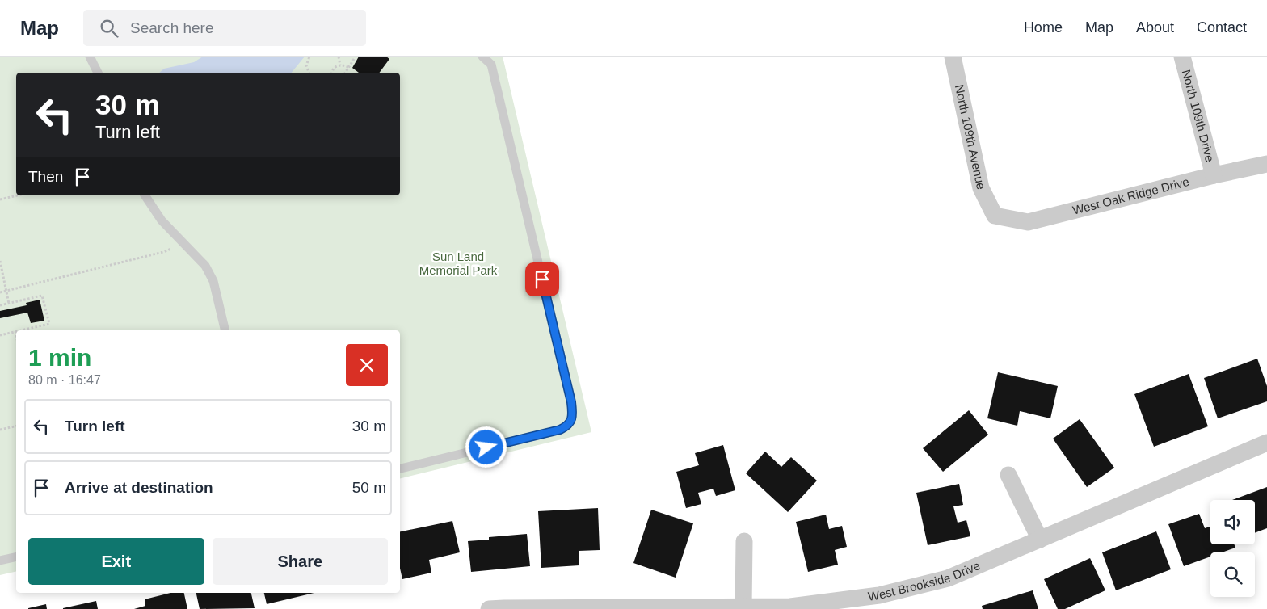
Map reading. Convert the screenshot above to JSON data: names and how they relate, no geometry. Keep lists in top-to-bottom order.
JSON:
{
  "streets": {
    "street": [
      "North 109th Drive",
      "North 109th Avenue",
      "West Oak Ridge Drive",
      "West Brookside Drive"
    ]
  },
  "crossings": [
    ["North 109th Drive", "West Oak Ridge Drive"],
    ["North 109th Avenue", "West Oak Ridge Drive"]
  ],
  "parks": ["Sun Land Memorial Park"],
  "page": {
    "header": "Map",
    "search": "Search here",
    "nav": [
      "Home",
      "Map",
      "About",
      "Contact"
    ],
    "turn": ["30 m", "Turn left"],
    "then": "Then",
    "heading": ["1 min", "80 m · 16:47"],
    "list": [
      {
        "name": "Turn left",
        "value": "30 m"
      },
      {
        "name": "Arrive at destination",
        "value": "50 m"
      }
    ],
    "buttons": ["Exit", "Share"]
  }
}
